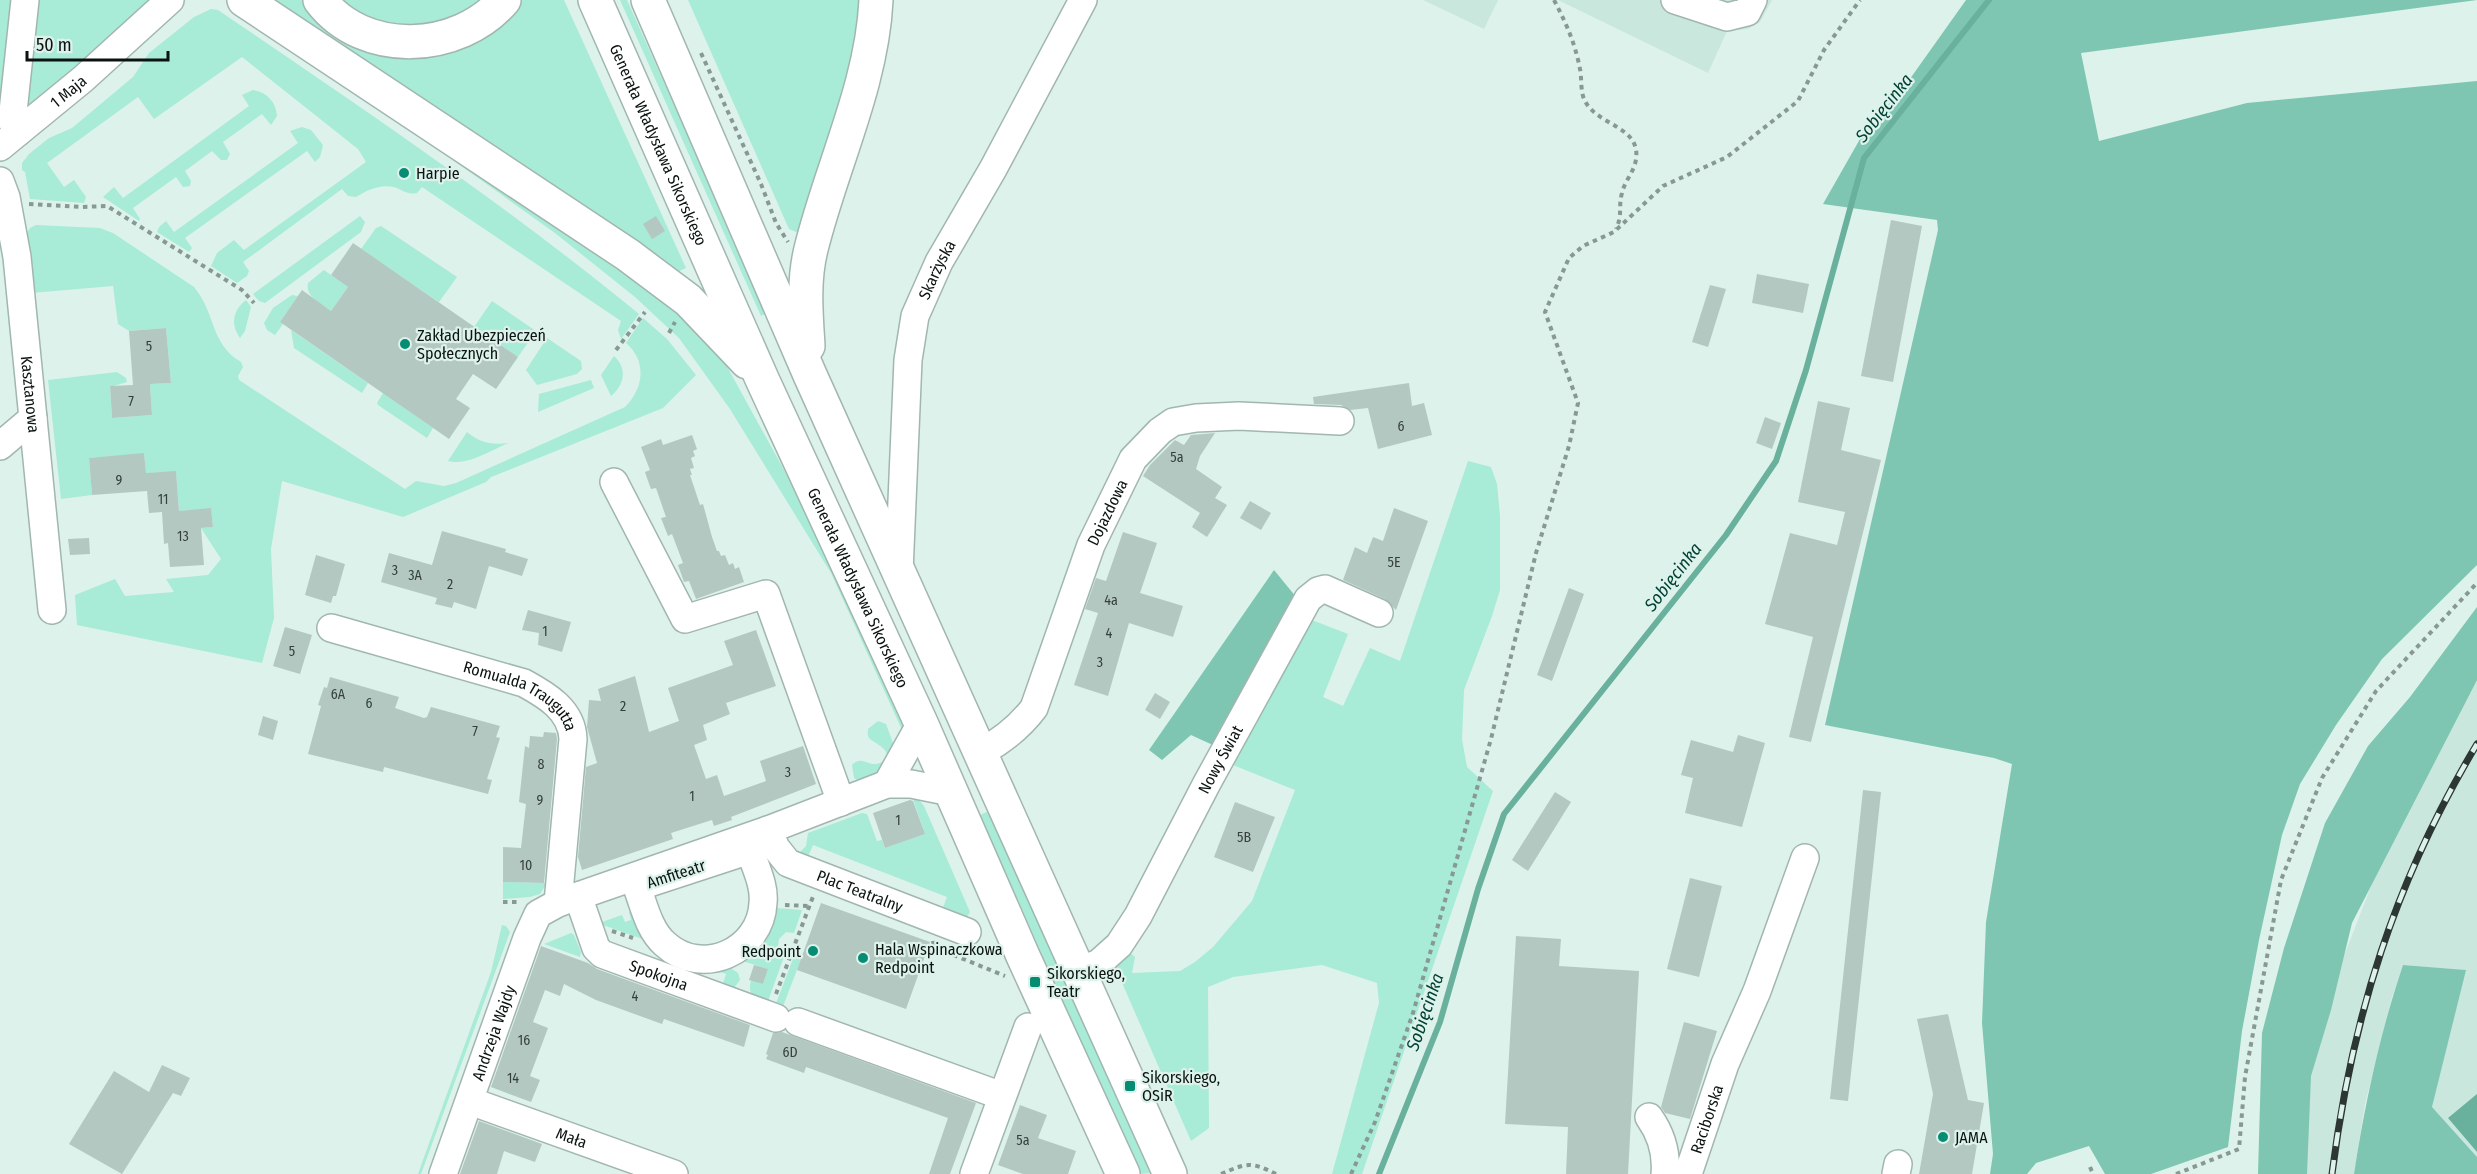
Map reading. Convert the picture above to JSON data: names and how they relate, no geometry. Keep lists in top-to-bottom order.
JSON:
{
  "streets": {
    "main road": ["Generała Władysława Sikorskiego"],
    "street": [
      "1 Maja",
      "Skarżyska",
      "Kasztanowa",
      "Dojazdowa",
      "Romualda Traugutta",
      "Nowy Świat",
      "Amfiteatr",
      "Plac Teatralny",
      "Spokojna",
      "Andrzeja Wajdy",
      "Raciborska",
      "Mała"
    ]
  },
  "crossings": [
    ["Romualda Traugutta", "Spokojna"],
    ["Romualda Traugutta", "Andrzeja Wajdy"],
    ["Spokojna", "Andrzeja Wajdy"],
    ["Andrzeja Wajdy", "Mała"]
  ],
  "water": ["Sobięcinka"],
  "places": {
    "other": [
      "Harpie",
      "Zakład Ubezpieczeń Społecznych",
      "Redpoint",
      "Hala Wspinaczkowa Redpoint",
      "JAMA"
    ],
    "transit": ["Sikorskiego, Teatr", "Sikorskiego, OSiR"]
  },
  "house_numbers": [
    "5",
    "7",
    "6",
    "5a",
    "9",
    "11",
    "13",
    "5E",
    "3",
    "3A",
    "2",
    "4a",
    "1",
    "4",
    "5",
    "3",
    "6A",
    "6",
    "2",
    "7",
    "8",
    "3",
    "1",
    "9",
    "1",
    "5B",
    "10",
    "4",
    "16",
    "6D",
    "14",
    "5a"
  ],
  "scale_bar": "50 m"
}
